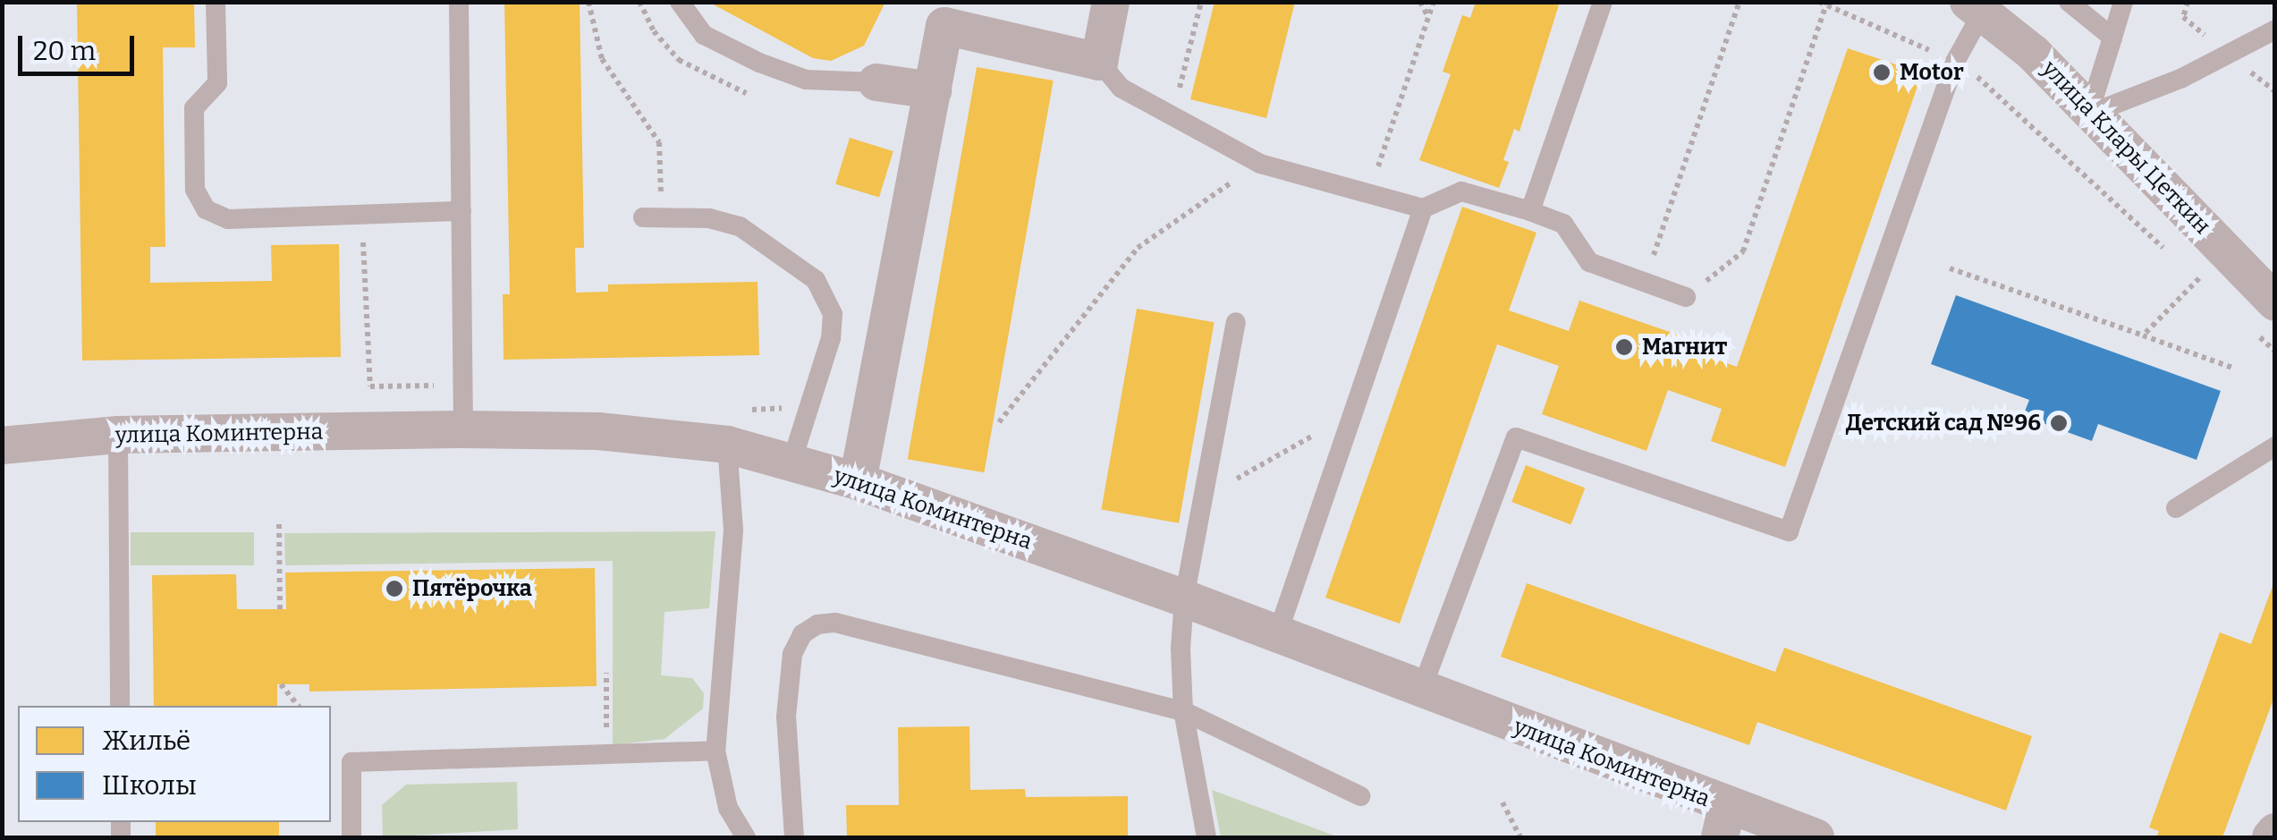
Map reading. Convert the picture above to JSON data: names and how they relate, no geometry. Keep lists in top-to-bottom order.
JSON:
{
  "streets": {
    "street": ["улица Клары Цеткин", "улица Коминтерна"]
  },
  "places": [
    "Motor",
    "Магнит",
    "Детский сад №96",
    "Пятёрочка"
  ],
  "legend": ["Жильё", "Школы"],
  "scale_bar": "20 m"
}
